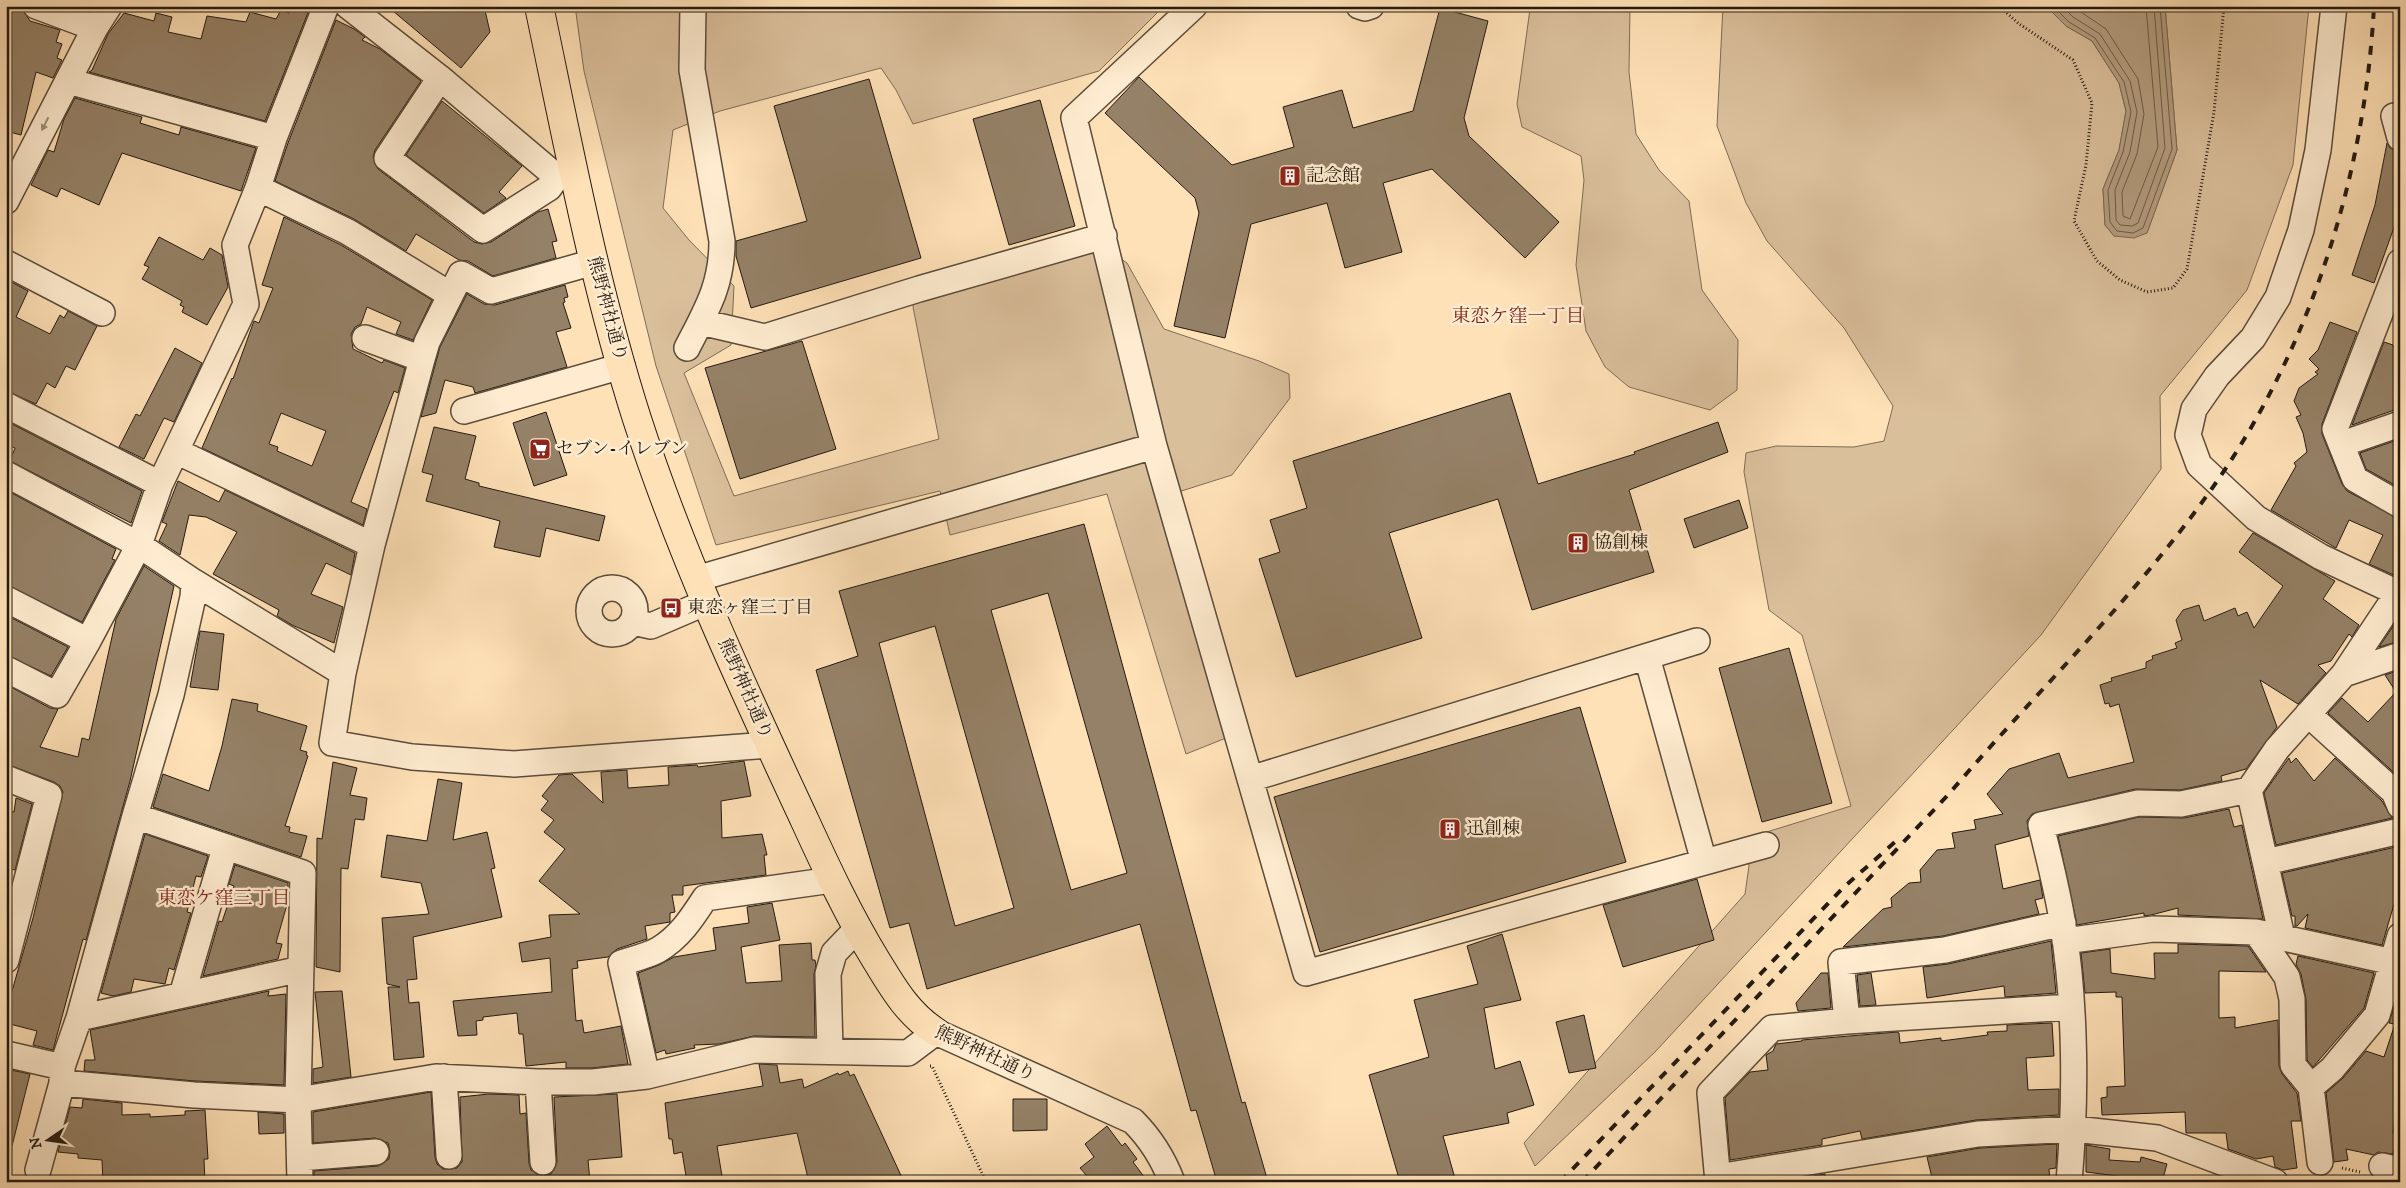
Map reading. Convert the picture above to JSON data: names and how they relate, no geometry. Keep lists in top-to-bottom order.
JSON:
{
  "streets": {
    "main road": ["熊野神社通り"]
  },
  "districts": ["東恋ケ窪一丁目", "東恋ケ窪三丁目"],
  "places": {
    "building": ["記念館", "協創棟", "迅創棟"],
    "supermarket": ["セブン-イレブン"],
    "bus stop": ["東恋ヶ窪三丁目"]
  },
  "north": "left"
}
